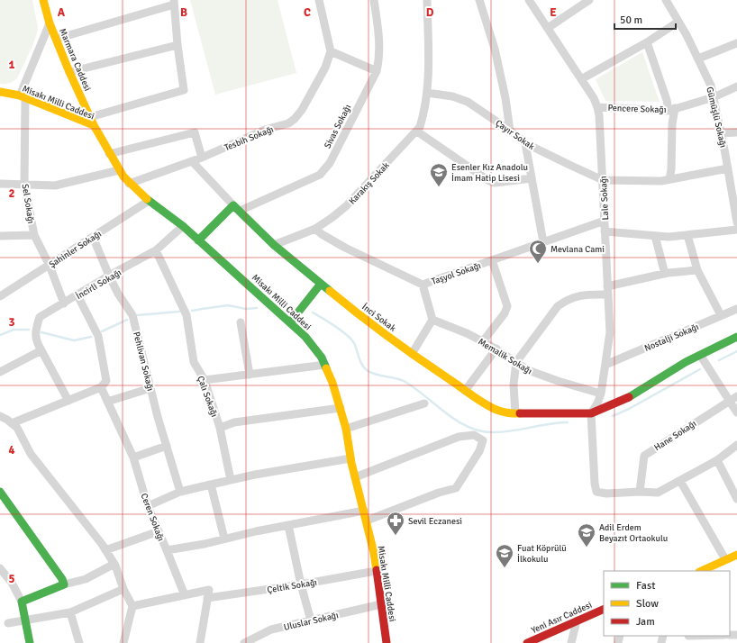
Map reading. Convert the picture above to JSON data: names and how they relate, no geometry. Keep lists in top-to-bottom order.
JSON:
{
  "streets": {
    "street": [
      "Marmara Caddesi",
      "Misakı Milli Caddesi",
      "Pencere Sokağı",
      "Gümüşlü Sokağı",
      "Sivas Sokağı",
      "Çayır Sokak",
      "Tesbih Sokağı",
      "Karakış Sokak",
      "Lale Sokağı",
      "Sel Sokağı",
      "Şahinler Sokağı",
      "Taşyol Sokağı",
      "İncirli Sokağı",
      "İnci Sokak",
      "Nostalji Sokağı",
      "Memalik Sokağı",
      "Pehlivan Sokağı",
      "Çalı Sokağı",
      "Hane Sokağı",
      "Ceren Sokağı",
      "Çeltik Sokağı",
      "Yeni Asır Caddesi",
      "Uluslar Sokağı"
    ]
  },
  "crossings": [
    ["Marmara Caddesi", "Misakı Milli Caddesi"],
    ["Marmara Caddesi", "Sel Sokağı"],
    ["Misakı Milli Caddesi", "Tesbih Sokağı"],
    ["Misakı Milli Caddesi", "Sel Sokağı"],
    ["Misakı Milli Caddesi", "Şahinler Sokağı"],
    ["Misakı Milli Caddesi", "İncirli Sokağı"],
    ["Misakı Milli Caddesi", "Çalı Sokağı"],
    ["Misakı Milli Caddesi", "Ceren Sokağı"],
    ["Misakı Milli Caddesi", "Çeltik Sokağı"],
    ["Misakı Milli Caddesi", "Uluslar Sokağı"],
    ["Pencere Sokağı", "Gümüşlü Sokağı"],
    ["Pencere Sokağı", "Lale Sokağı"],
    ["Sivas Sokağı", "İnci Sokak"],
    ["Çayır Sokak", "Lale Sokağı"],
    ["Tesbih Sokağı", "İnci Sokak"],
    ["Karakış Sokak", "Taşyol Sokağı"],
    ["Lale Sokağı", "Taşyol Sokağı"],
    ["Lale Sokağı", "İnci Sokak"],
    ["Lale Sokağı", "Nostalji Sokağı"],
    ["Lale Sokağı", "Memalik Sokağı"],
    ["Sel Sokağı", "Şahinler Sokağı"],
    ["Sel Sokağı", "İncirli Sokağı"],
    ["Şahinler Sokağı", "Pehlivan Sokağı"],
    ["İncirli Sokağı", "Pehlivan Sokağı"],
    ["İncirli Sokağı", "Çalı Sokağı"]
  ],
  "places": {
    "school or university": ["Esenler Kız Anadolu İmam Hatip Lisesi", "Adil Erdem Beyazıt Ortaokulu", "Fuat Köprülü İlkokulu"],
    "mosque": ["Mevlana Cami"],
    "pharmacy": ["Sevil Eczanesi"]
  },
  "legend": ["Fast", "Slow", "Jam"],
  "scale_bar": "50 m",
  "grid": {
    "columns": [
      "A",
      "B",
      "C",
      "D",
      "E"
    ],
    "rows": [
      "1",
      "2",
      "3",
      "4",
      "5"
    ]
  }
}
